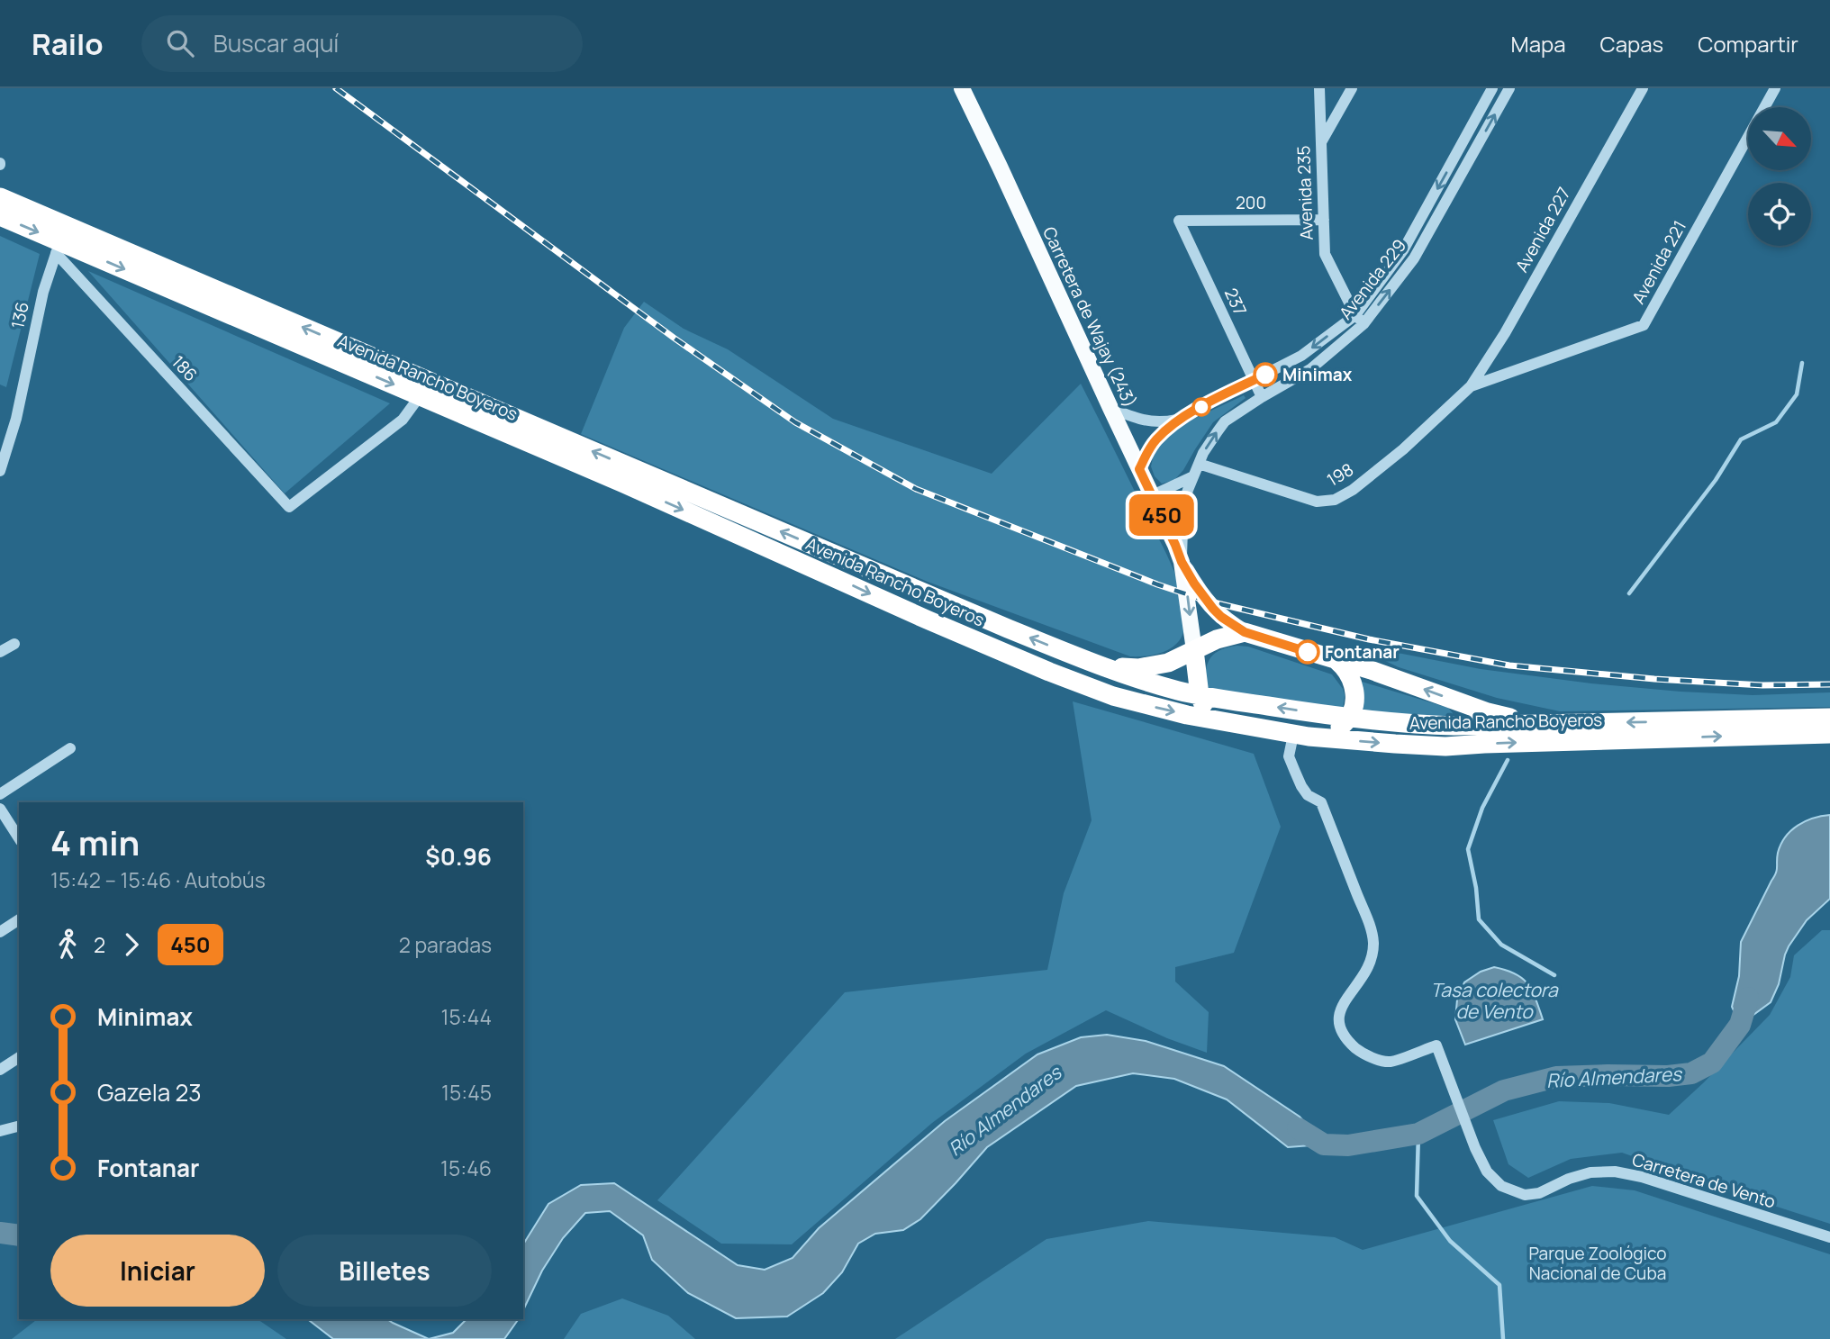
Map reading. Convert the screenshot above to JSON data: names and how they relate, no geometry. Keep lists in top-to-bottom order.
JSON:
{
  "streets": {
    "highway": ["Avenida Rancho Boyeros"],
    "main road": ["Carretera de Wajay (243)"],
    "street": [
      "Avenida 235",
      "200",
      "Avenida 227",
      "Avenida 221",
      "Avenida 229",
      "237",
      "136",
      "186",
      "198",
      "Carretera de Vento"
    ]
  },
  "crossings": [
    ["Avenida 235", "200"],
    ["Avenida 235", "Avenida 229"],
    ["200", "237"],
    ["Avenida 227", "Avenida 221"],
    ["Avenida 227", "198"],
    ["Avenida 221", "198"],
    ["Avenida 229", "237"],
    ["Avenida 229", "Carretera de Wajay (243)"],
    ["Avenida 229", "198"],
    ["136", "186"],
    ["136", "Avenida Rancho Boyeros"],
    ["186", "Avenida Rancho Boyeros"],
    ["Avenida Rancho Boyeros", "Carretera de Vento"]
  ],
  "water": ["Tasa colectora de Vento", "Río Almendares"],
  "parks": ["Parque Zoológico Nacional de Cuba"],
  "places": ["Minimax", "Fontanar"],
  "lines": ["bus line 450"],
  "north": "bottom right",
  "page": {
    "header": "Railo",
    "search": "Buscar aquí",
    "nav": ["Mapa", "Capas", "Compartir"],
    "on_map": "450",
    "heading": ["4 min", "15:42 – 15:46 · Autobús", "$0.96"],
    "legs": ["2", "450", "2 paradas"],
    "list": [
      {
        "name": "Minimax",
        "value": "15:44"
      },
      {
        "name": "Gazela 23",
        "value": "15:45"
      },
      {
        "name": "Fontanar",
        "value": "15:46"
      }
    ],
    "buttons": ["Iniciar", "Billetes"]
  }
}
